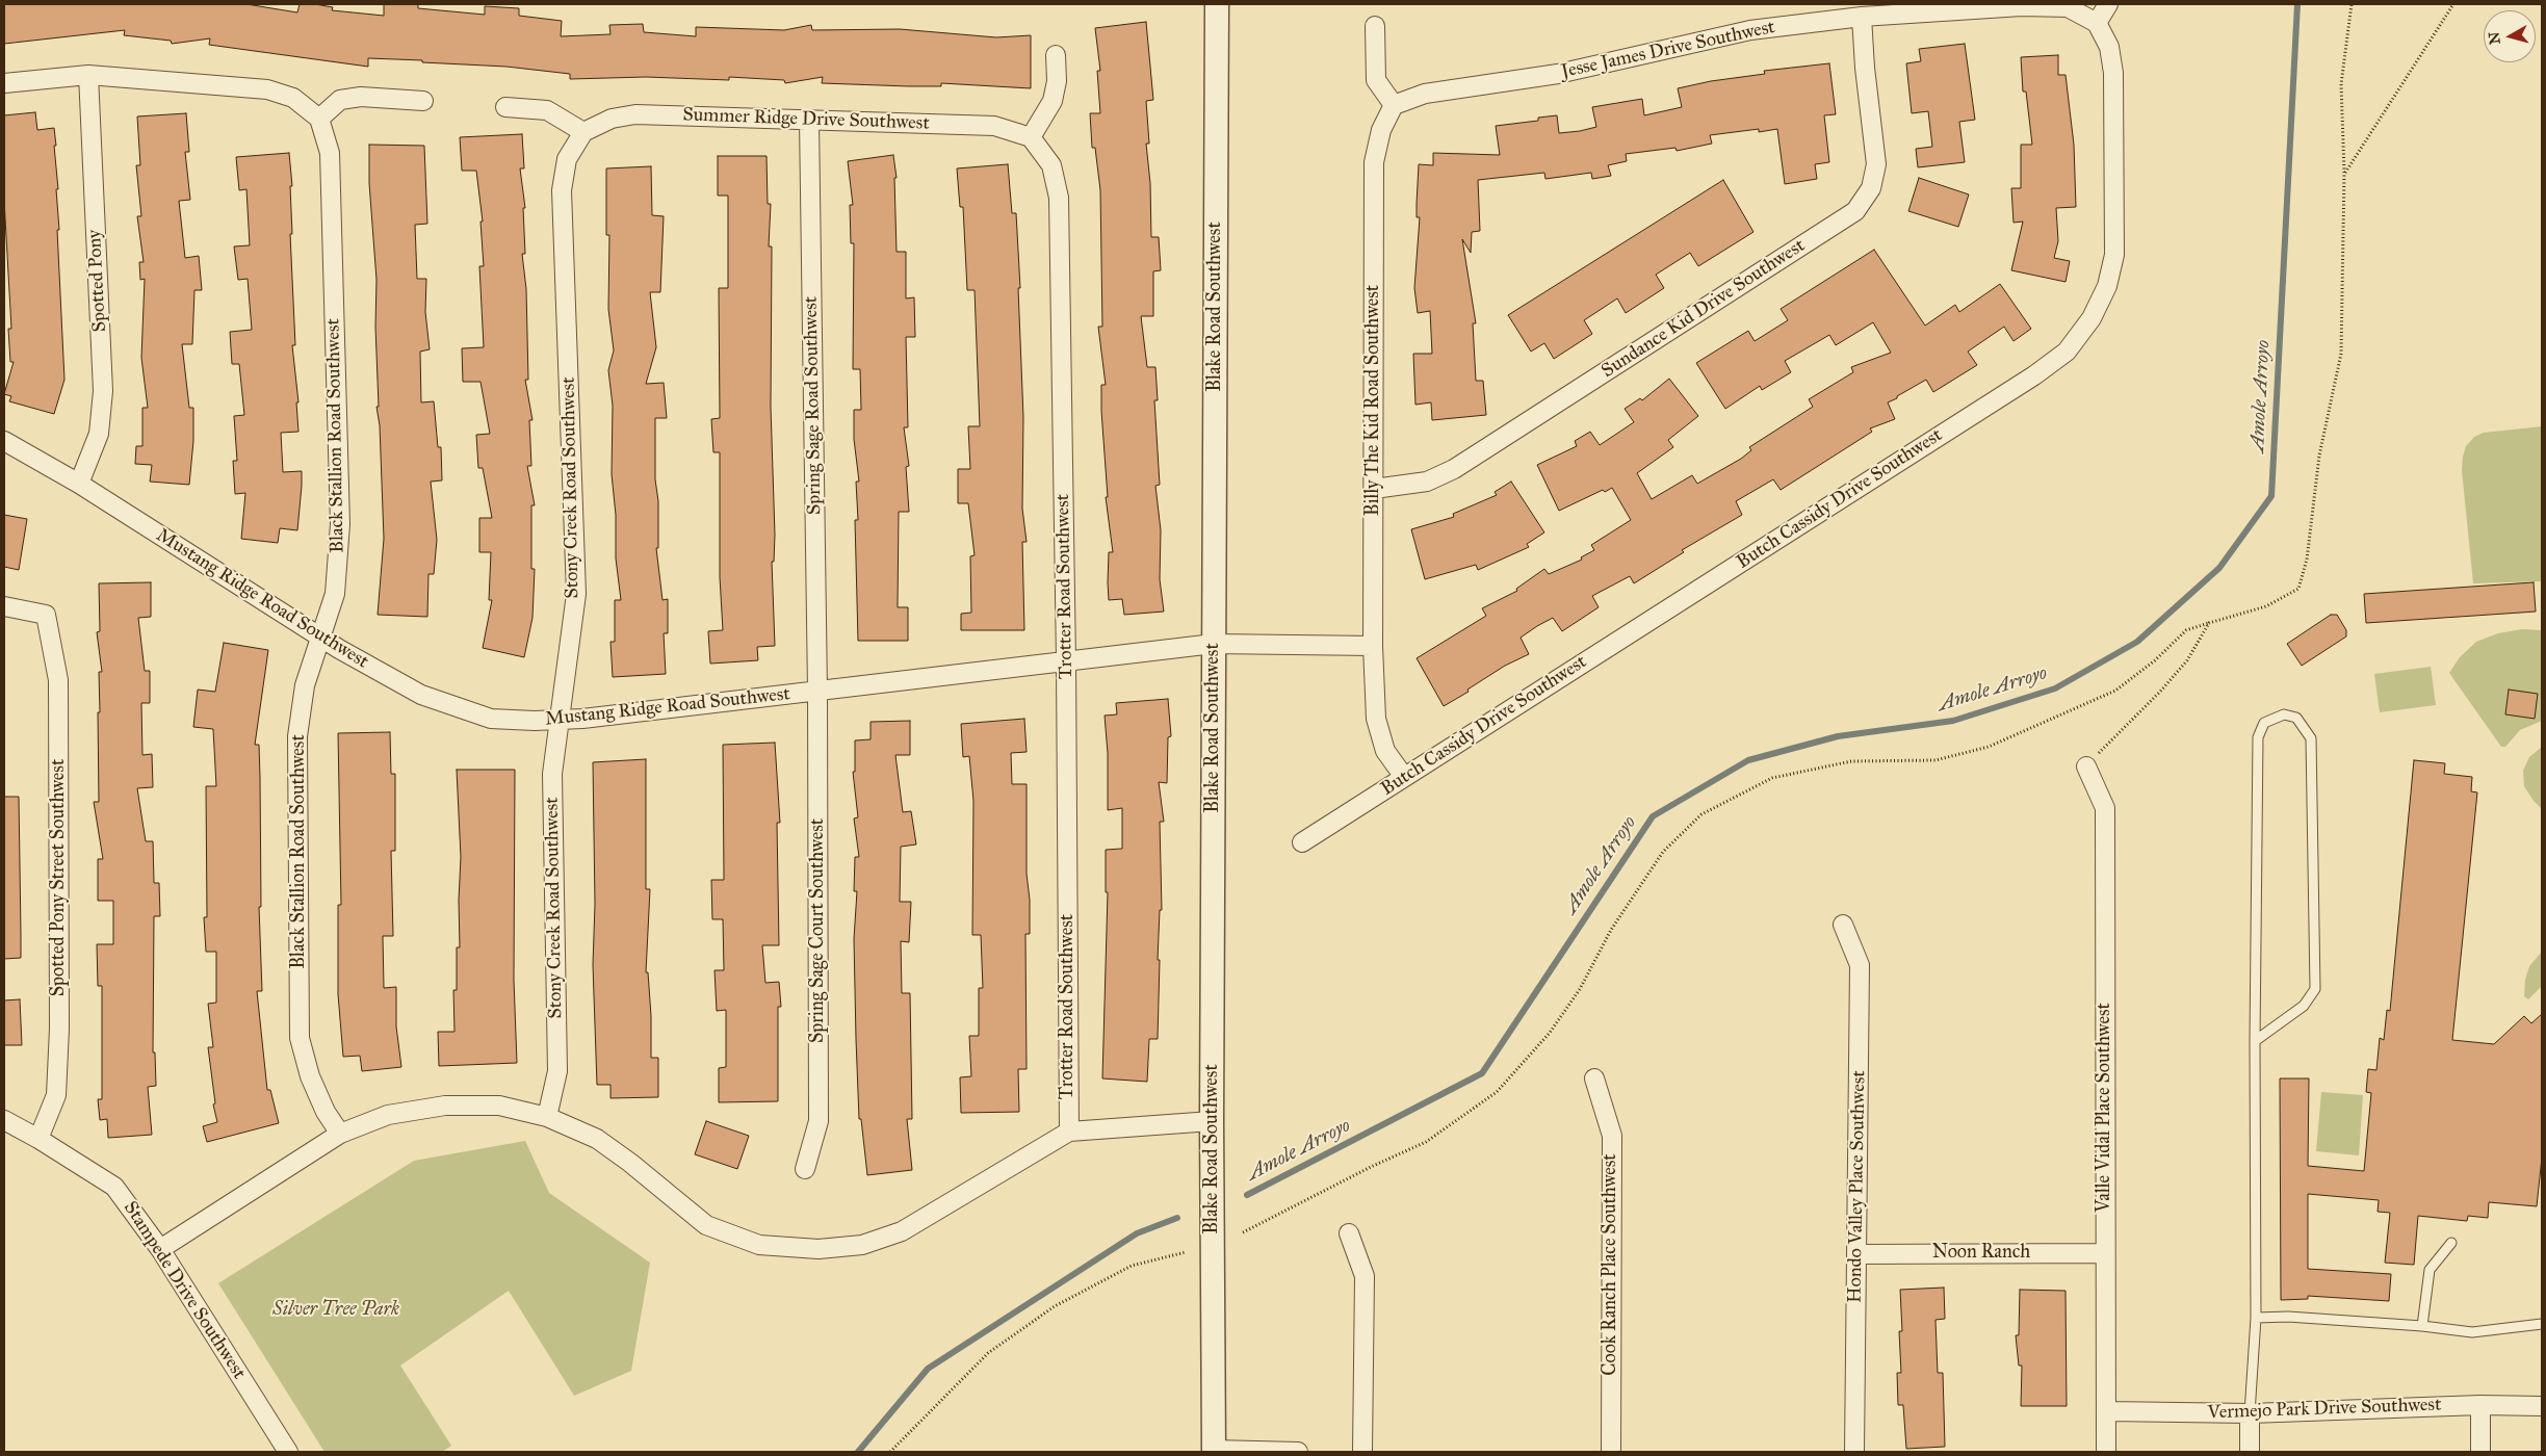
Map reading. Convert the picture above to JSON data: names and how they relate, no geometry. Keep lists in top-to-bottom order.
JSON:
{
  "streets": {
    "street": [
      "Jesse James Drive Southwest",
      "Summer Ridge Drive Southwest",
      "Spotted Pony",
      "Blake Road Southwest",
      "Sundance Kid Drive Southwest",
      "Billy The Kid Road Southwest",
      "Spring Sage Road Southwest",
      "Black Stallion Road Southwest",
      "Stony Creek Road Southwest",
      "Butch Cassidy Drive Southwest",
      "Trotter Road Southwest",
      "Mustang Ridge Road Southwest",
      "Spotted Pony Street Southwest",
      "Spring Sage Court Southwest",
      "Valle Vidal Place Southwest",
      "Hondo Valley Place Southwest",
      "Noon Ranch",
      "Cook Ranch Place Southwest",
      "Stampede Drive Southwest",
      "Vermejo Park Drive Southwest"
    ]
  },
  "crossings": [
    ["Jesse James Drive Southwest", "Sundance Kid Drive Southwest"],
    ["Jesse James Drive Southwest", "Billy The Kid Road Southwest"],
    ["Jesse James Drive Southwest", "Butch Cassidy Drive Southwest"],
    ["Summer Ridge Drive Southwest", "Spring Sage Road Southwest"],
    ["Summer Ridge Drive Southwest", "Stony Creek Road Southwest"],
    ["Summer Ridge Drive Southwest", "Trotter Road Southwest"],
    ["Spotted Pony", "Mustang Ridge Road Southwest"],
    ["Blake Road Southwest", "Mustang Ridge Road Southwest"],
    ["Sundance Kid Drive Southwest", "Billy The Kid Road Southwest"],
    ["Billy The Kid Road Southwest", "Butch Cassidy Drive Southwest"],
    ["Billy The Kid Road Southwest", "Mustang Ridge Road Southwest"],
    ["Spring Sage Road Southwest", "Mustang Ridge Road Southwest"],
    ["Spring Sage Road Southwest", "Spring Sage Court Southwest"],
    ["Black Stallion Road Southwest", "Mustang Ridge Road Southwest"],
    ["Stony Creek Road Southwest", "Mustang Ridge Road Southwest"],
    ["Trotter Road Southwest", "Mustang Ridge Road Southwest"],
    ["Mustang Ridge Road Southwest", "Spring Sage Court Southwest"],
    ["Spotted Pony Street Southwest", "Stampede Drive Southwest"],
    ["Valle Vidal Place Southwest", "Noon Ranch"],
    ["Valle Vidal Place Southwest", "Vermejo Park Drive Southwest"],
    ["Hondo Valley Place Southwest", "Noon Ranch"]
  ],
  "water": ["Amole Arroyo"],
  "parks": ["Silver Tree Park"],
  "north": "left"
}
